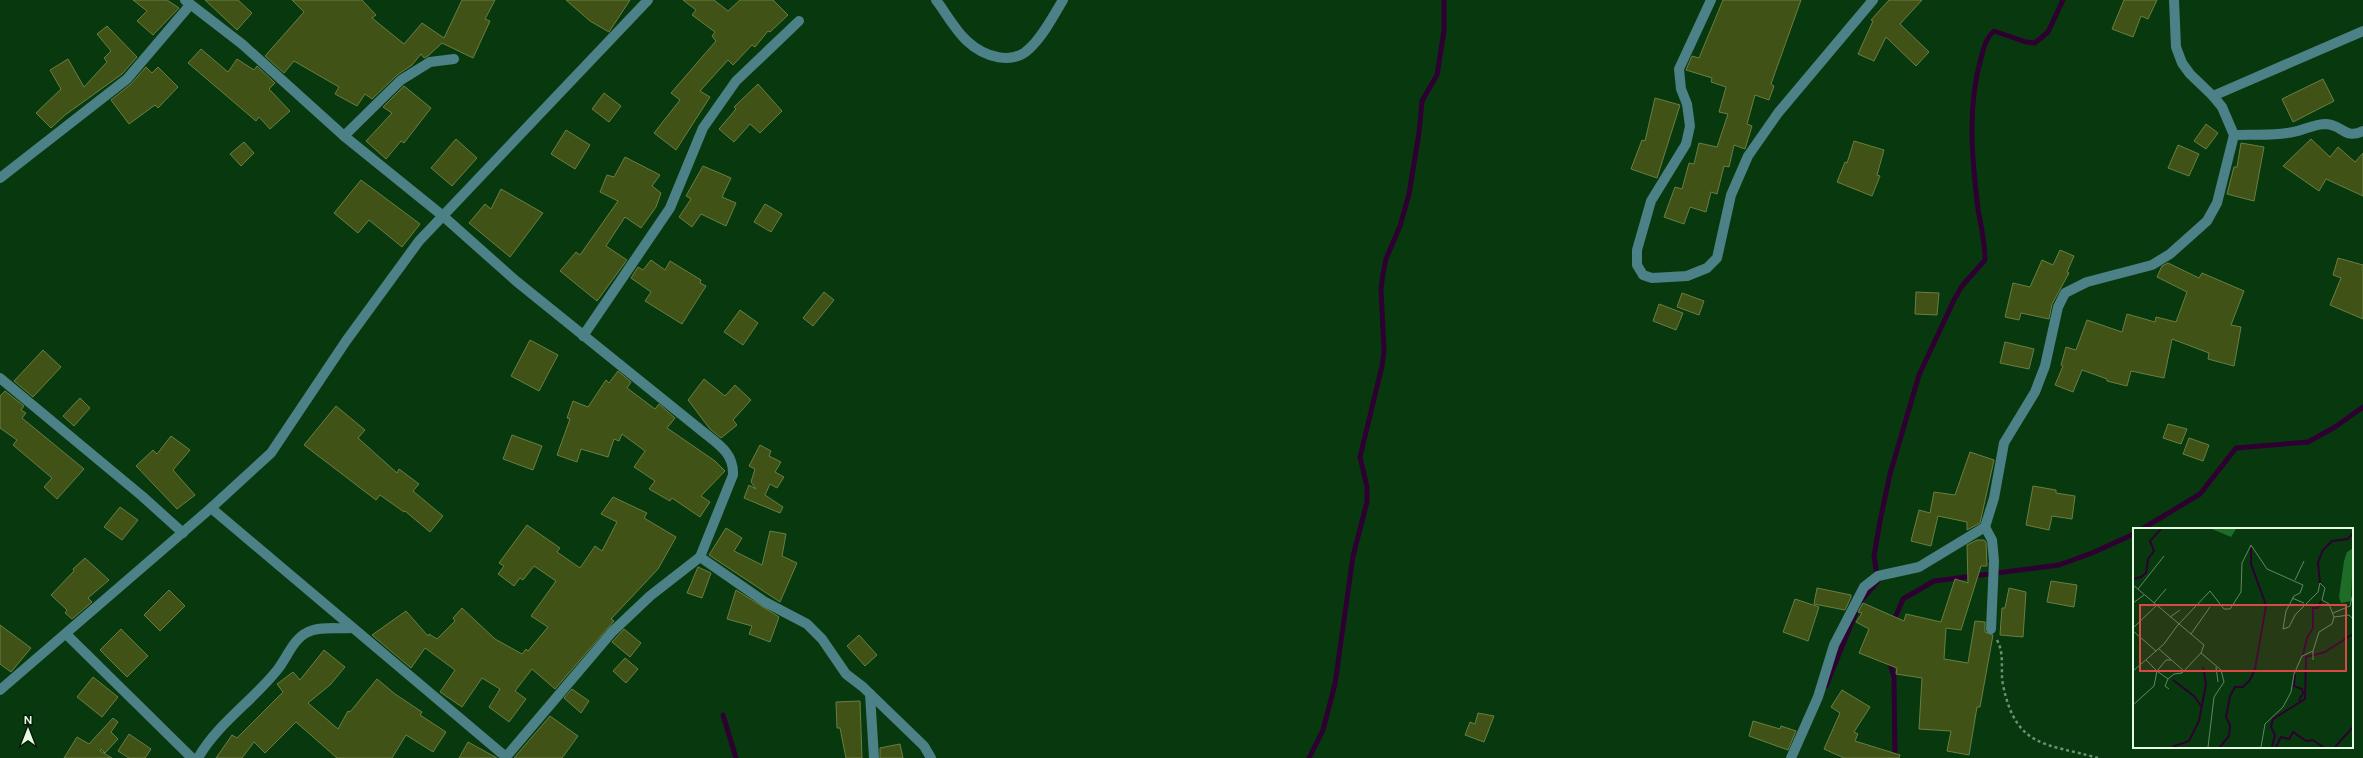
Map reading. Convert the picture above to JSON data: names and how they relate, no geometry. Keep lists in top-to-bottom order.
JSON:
{
  "north": "top"
}
